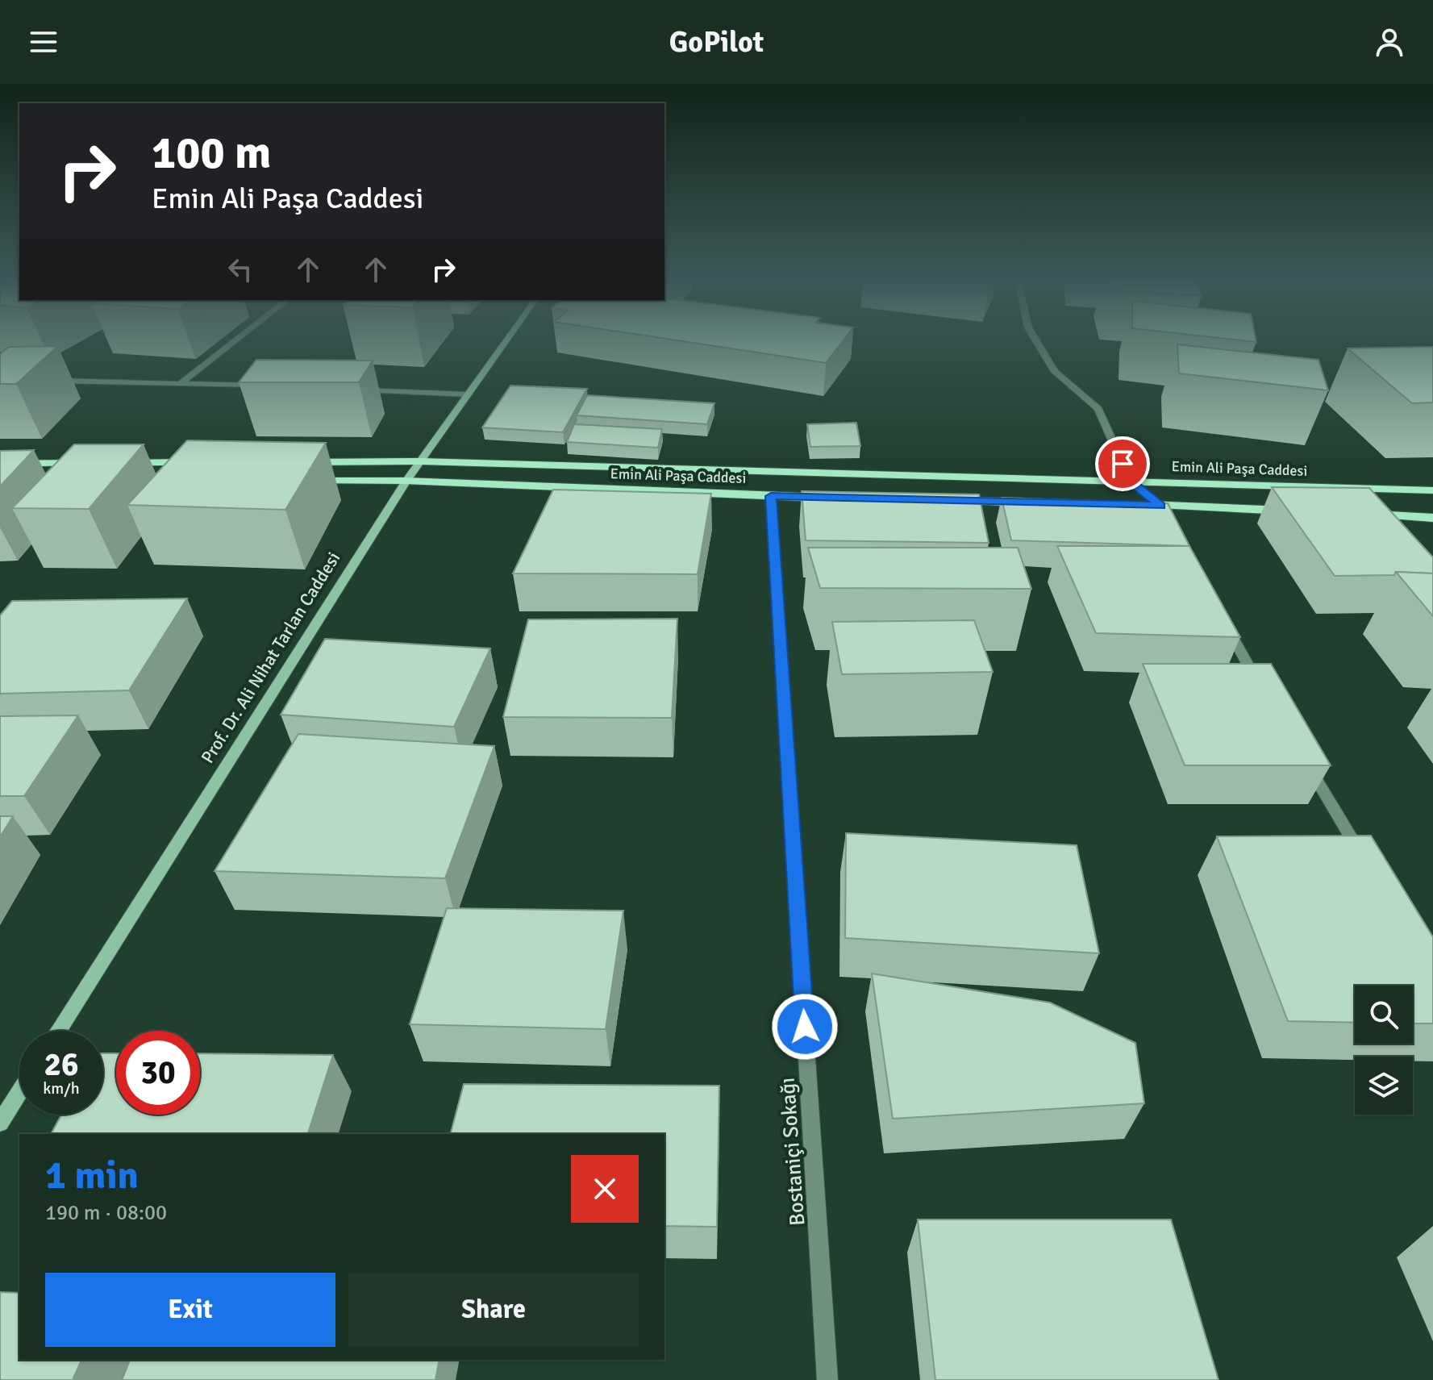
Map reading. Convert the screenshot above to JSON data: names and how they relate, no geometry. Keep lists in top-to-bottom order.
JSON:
{
  "streets": {
    "main road": ["Emin Ali Paşa Caddesi", "Prof. Dr. Ali Nihat Tarlan Caddesi"],
    "street": ["Bostaniçi Sokağı"]
  },
  "crossings": [
    ["Emin Ali Paşa Caddesi", "Prof. Dr. Ali Nihat Tarlan Caddesi"],
    ["Emin Ali Paşa Caddesi", "Bostaniçi Sokağı"]
  ],
  "page": {
    "header": "GoPilot",
    "turn": ["100 m", "Emin Ali Paşa Caddesi"],
    "speed": "26 km/h",
    "limit": "30",
    "heading": ["1 min", "190 m · 08:00"],
    "buttons": ["Exit", "Share"]
  }
}
